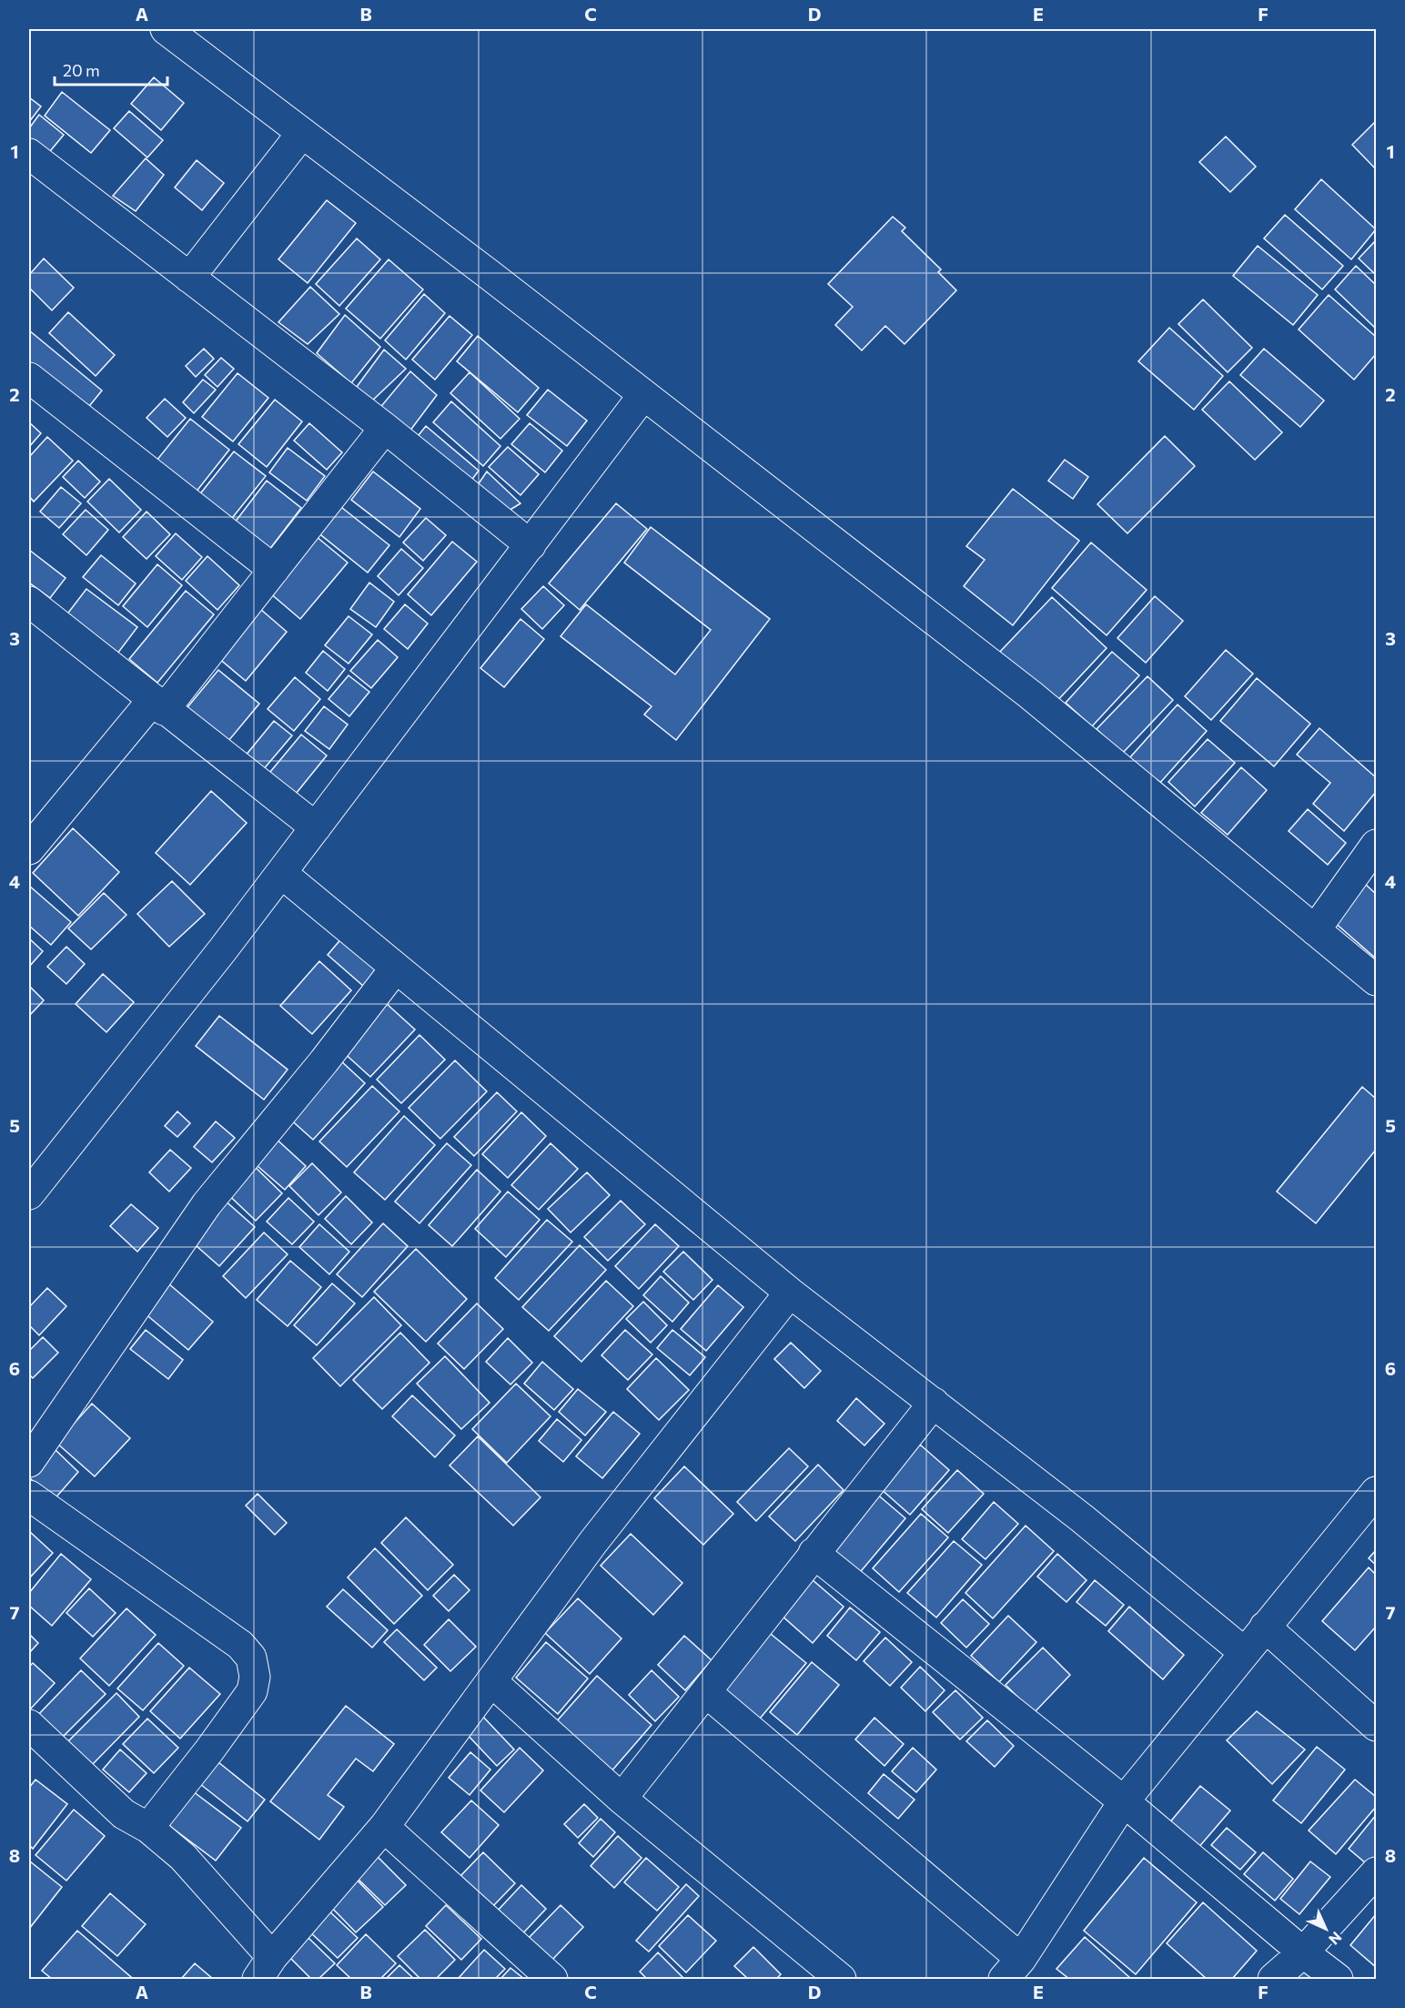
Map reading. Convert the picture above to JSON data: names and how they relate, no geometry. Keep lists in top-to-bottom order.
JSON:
{
  "scale_bar": "20 m",
  "north": "bottom right",
  "grid": {
    "columns": [
      "A",
      "B",
      "C",
      "D",
      "E",
      "F"
    ],
    "rows": [
      "1",
      "2",
      "3",
      "4",
      "5",
      "6",
      "7",
      "8"
    ]
  }
}
